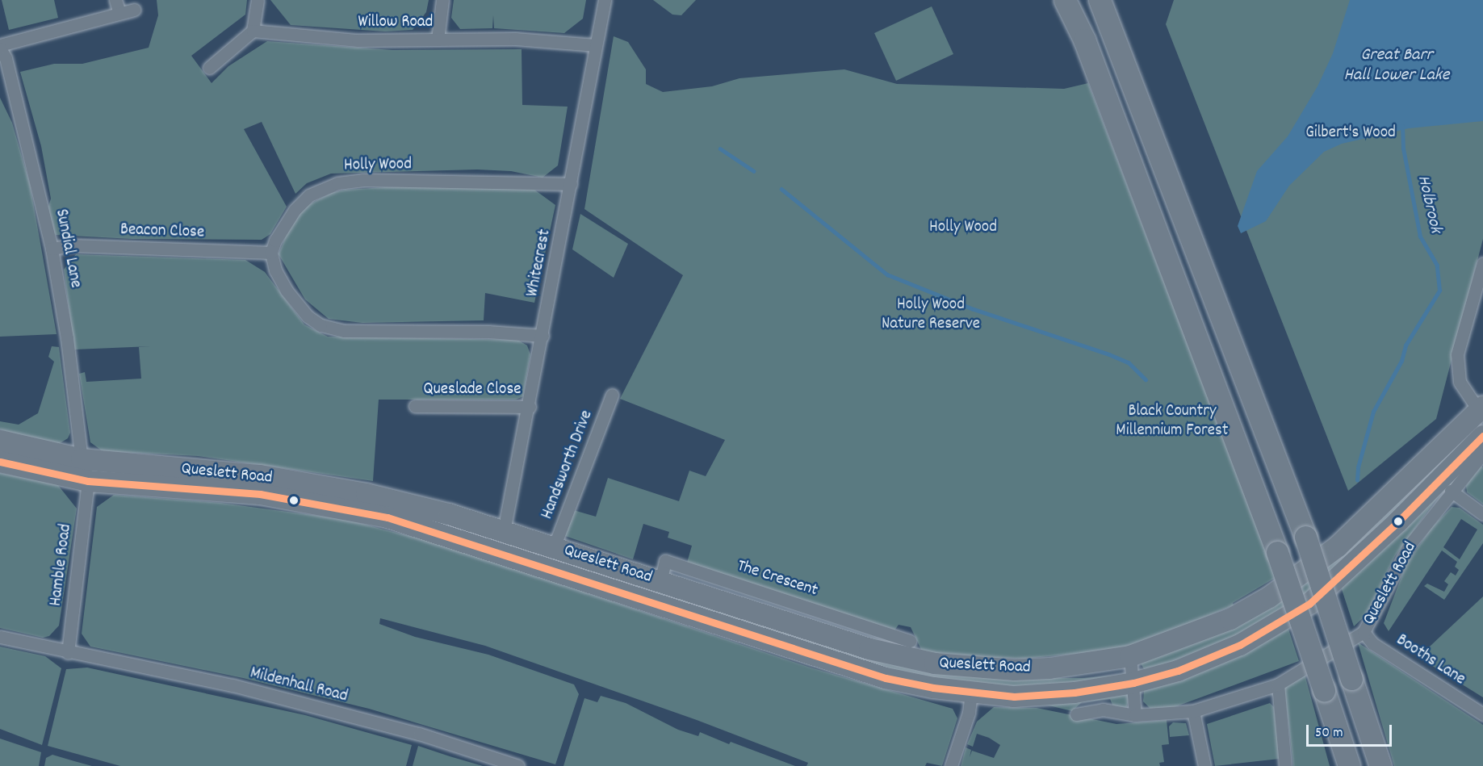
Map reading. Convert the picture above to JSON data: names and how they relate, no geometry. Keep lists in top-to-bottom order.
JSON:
{
  "streets": {
    "highway": ["Queslett Road"],
    "street": [
      "Willow Road",
      "Holly Wood",
      "Beacon Close",
      "Sundial Lane",
      "Whitecrest",
      "Queslade Close",
      "Handsworth Drive",
      "Hamble Road",
      "The Crescent",
      "Booths Lane",
      "Mildenhall Road"
    ]
  },
  "crossings": [
    ["Willow Road", "Whitecrest"],
    ["Holly Wood", "Beacon Close"],
    ["Holly Wood", "Whitecrest"],
    ["Beacon Close", "Sundial Lane"],
    ["Sundial Lane", "Queslett Road"],
    ["Whitecrest", "Queslade Close"],
    ["Whitecrest", "Queslett Road"],
    ["Handsworth Drive", "Queslett Road"],
    ["Queslett Road", "Hamble Road"],
    ["Queslett Road", "The Crescent"],
    ["Queslett Road", "Booths Lane"],
    ["Hamble Road", "Mildenhall Road"]
  ],
  "water": ["Great Barr Hall Lower Lake", "Holbrook"],
  "parks": [
    "Gilbert's Wood",
    "Holly Wood",
    "Holly Wood Nature Reserve",
    "Black Country Millennium Forest"
  ],
  "scale_bar": "50 m"
}
